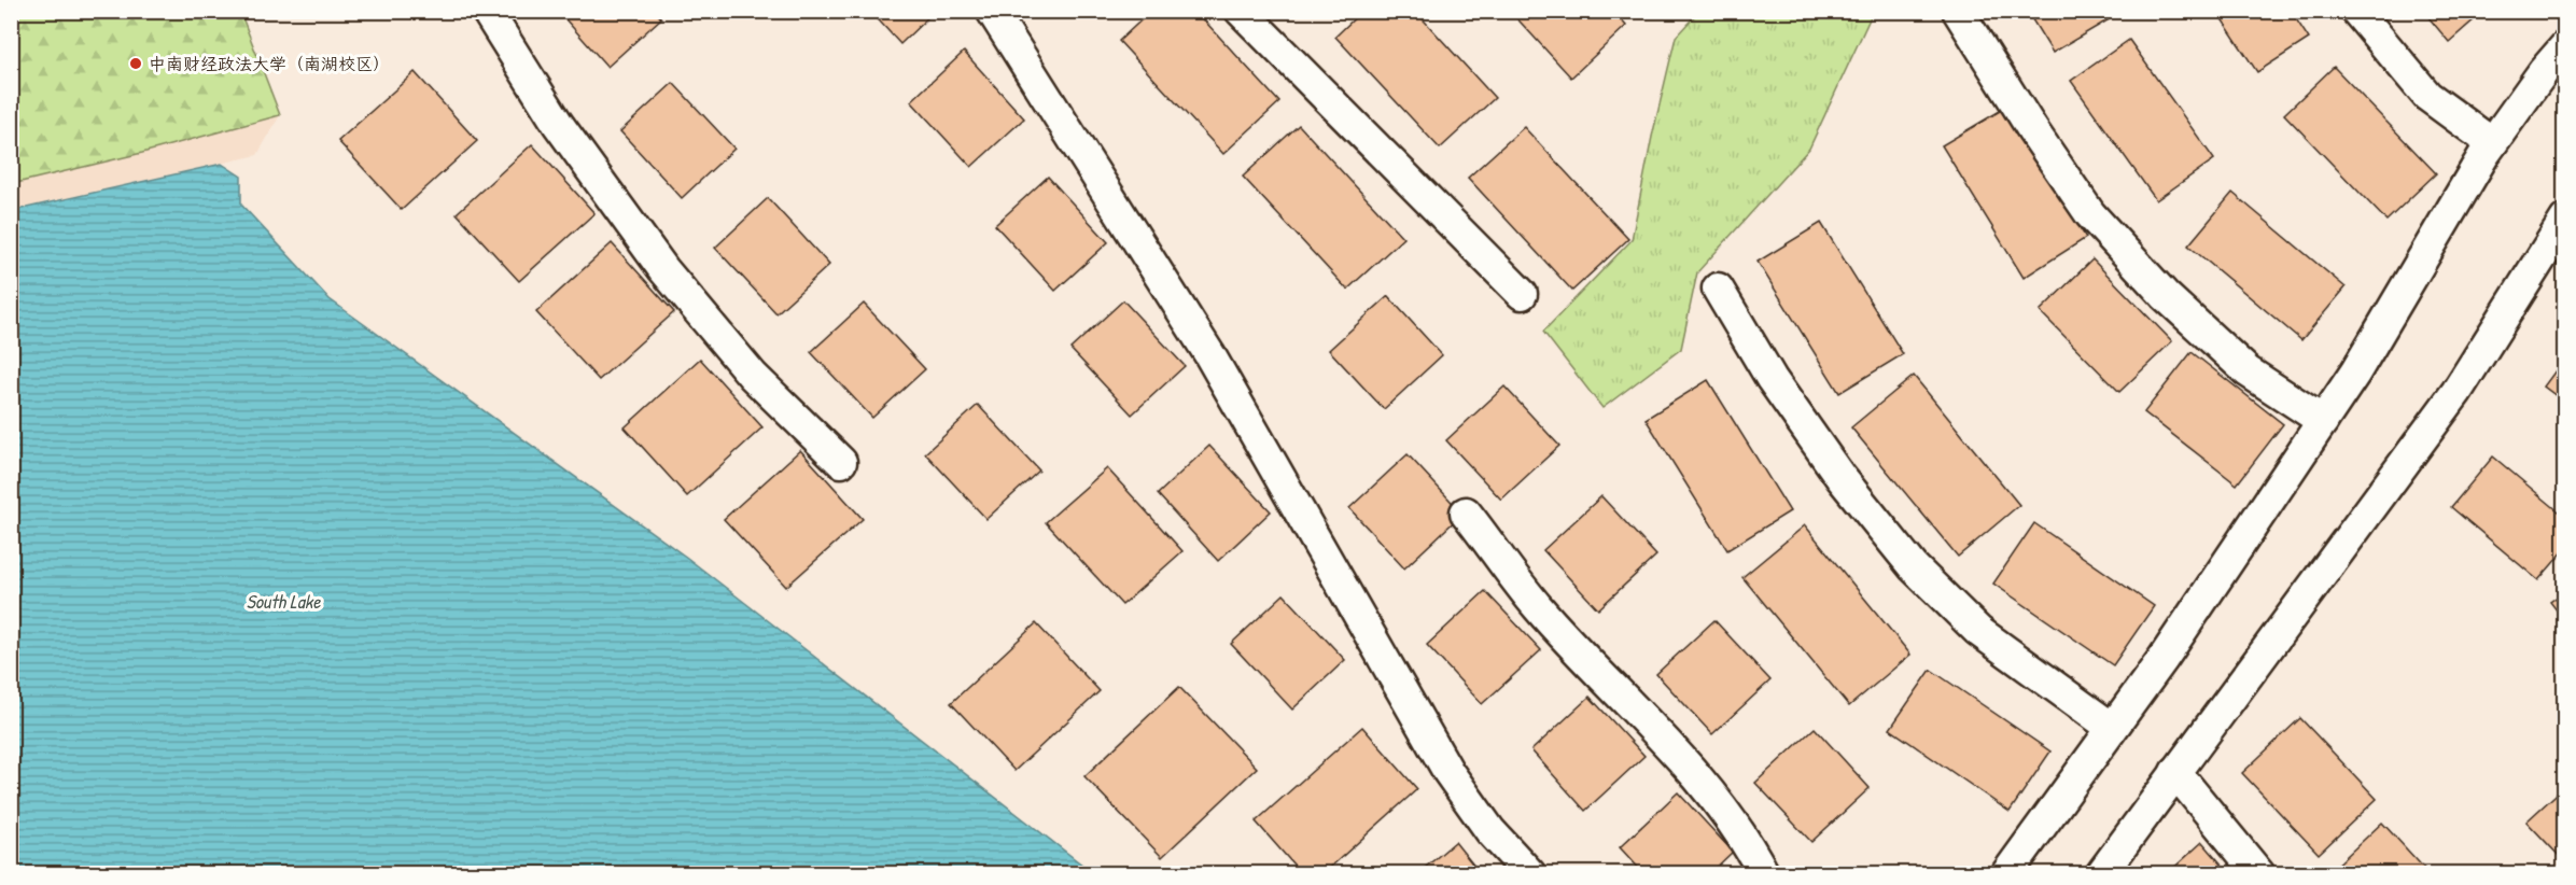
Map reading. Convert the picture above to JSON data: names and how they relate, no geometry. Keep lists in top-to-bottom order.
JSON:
{
  "water": ["South Lake"],
  "places": ["中南财经政法大学（南湖校区）"]
}
